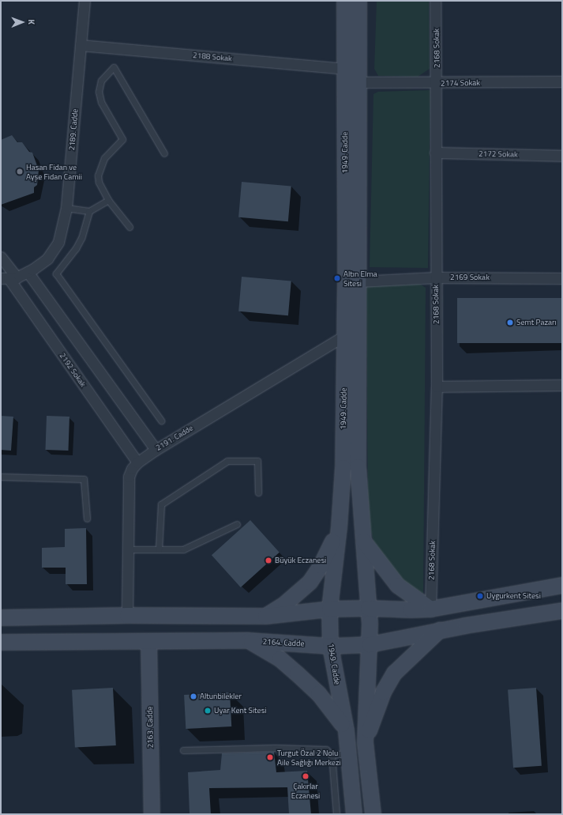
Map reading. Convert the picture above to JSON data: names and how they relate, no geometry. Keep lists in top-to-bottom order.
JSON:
{
  "streets": {
    "street": [
      "2168 Sokak",
      "2188 Sokak",
      "2174 Sokak",
      "2189. Cadde",
      "1949. Cadde",
      "2172 Sokak",
      "2169 Sokak",
      "2192 Sokak",
      "2191. Cadde",
      "2164. Cadde",
      "2163. Cadde"
    ]
  },
  "crossings": [
    ["2168 Sokak", "2174 Sokak"],
    ["2168 Sokak", "2172 Sokak"],
    ["2168 Sokak", "2169 Sokak"],
    ["2188 Sokak", "2189. Cadde"],
    ["2188 Sokak", "1949. Cadde"],
    ["2174 Sokak", "1949. Cadde"],
    ["2189. Cadde", "2192 Sokak"],
    ["1949. Cadde", "2169 Sokak"],
    ["1949. Cadde", "2191. Cadde"],
    ["1949. Cadde", "2164. Cadde"],
    ["2192 Sokak", "2191. Cadde"],
    ["2164. Cadde", "2163. Cadde"]
  ],
  "places": [
    "Hasan Fidan ve Ayşe Fidan Camii",
    "Altın Elma Sitesi",
    "Semt Pazarı",
    "Büyük Eczanesi",
    "Uygurkent Sitesi",
    "Altunbilekler",
    "Uyar Kent Sitesi",
    "Turgut Özal 2 Nolu Aile Sağlığı Merkezi",
    "Çakırlar Eczanesi"
  ],
  "north": "right"
}
